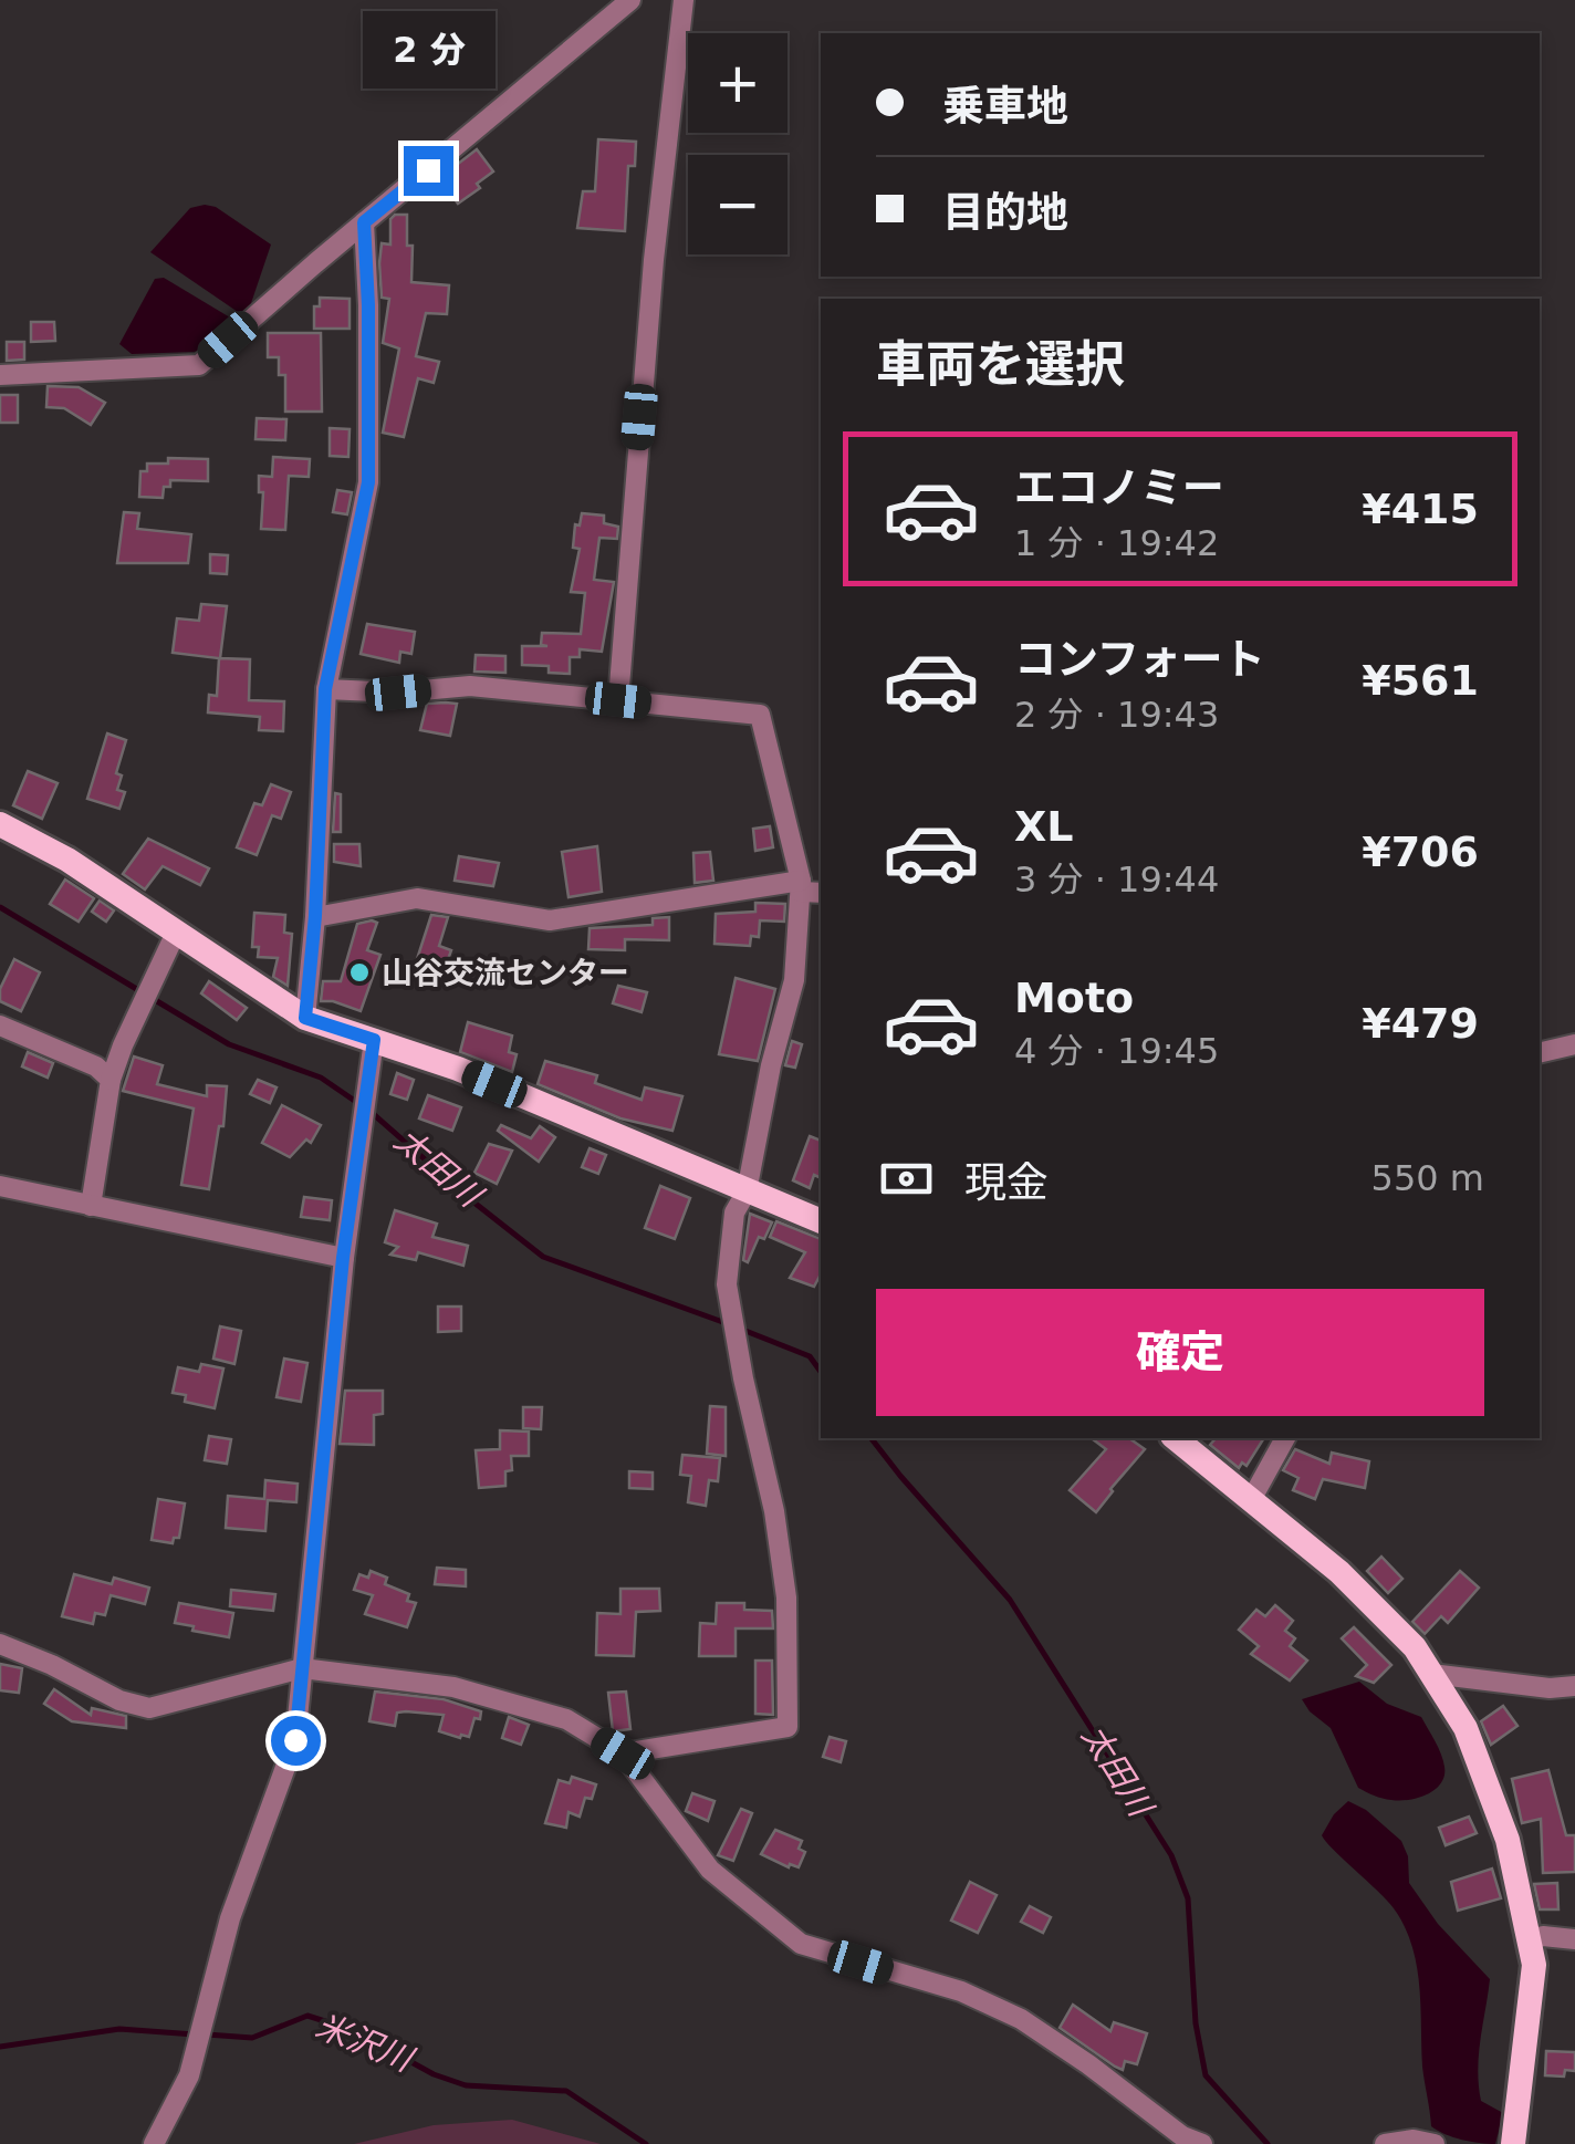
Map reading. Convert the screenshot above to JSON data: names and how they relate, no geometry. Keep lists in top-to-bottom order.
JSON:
{
  "water": ["太田川", "米沢川"],
  "places": ["山谷交流センター"],
  "page": {
    "bubble": "2 分",
    "map_buttons": ["+", "−"],
    "banner": ["乗車地", "目的地"],
    "heading": "車両を選択",
    "list": [
      {
        "name": "エコノミー",
        "note": "1 分 · 19:42",
        "value": "¥415"
      },
      {
        "name": "コンフォート",
        "note": "2 分 · 19:43",
        "value": "¥561"
      },
      {
        "name": "XL",
        "note": "3 分 · 19:44",
        "value": "¥706"
      },
      {
        "name": "Moto",
        "note": "4 分 · 19:45",
        "value": "¥479"
      }
    ],
    "pay": ["現金", "550 m"],
    "buttons": "確定"
  }
}
